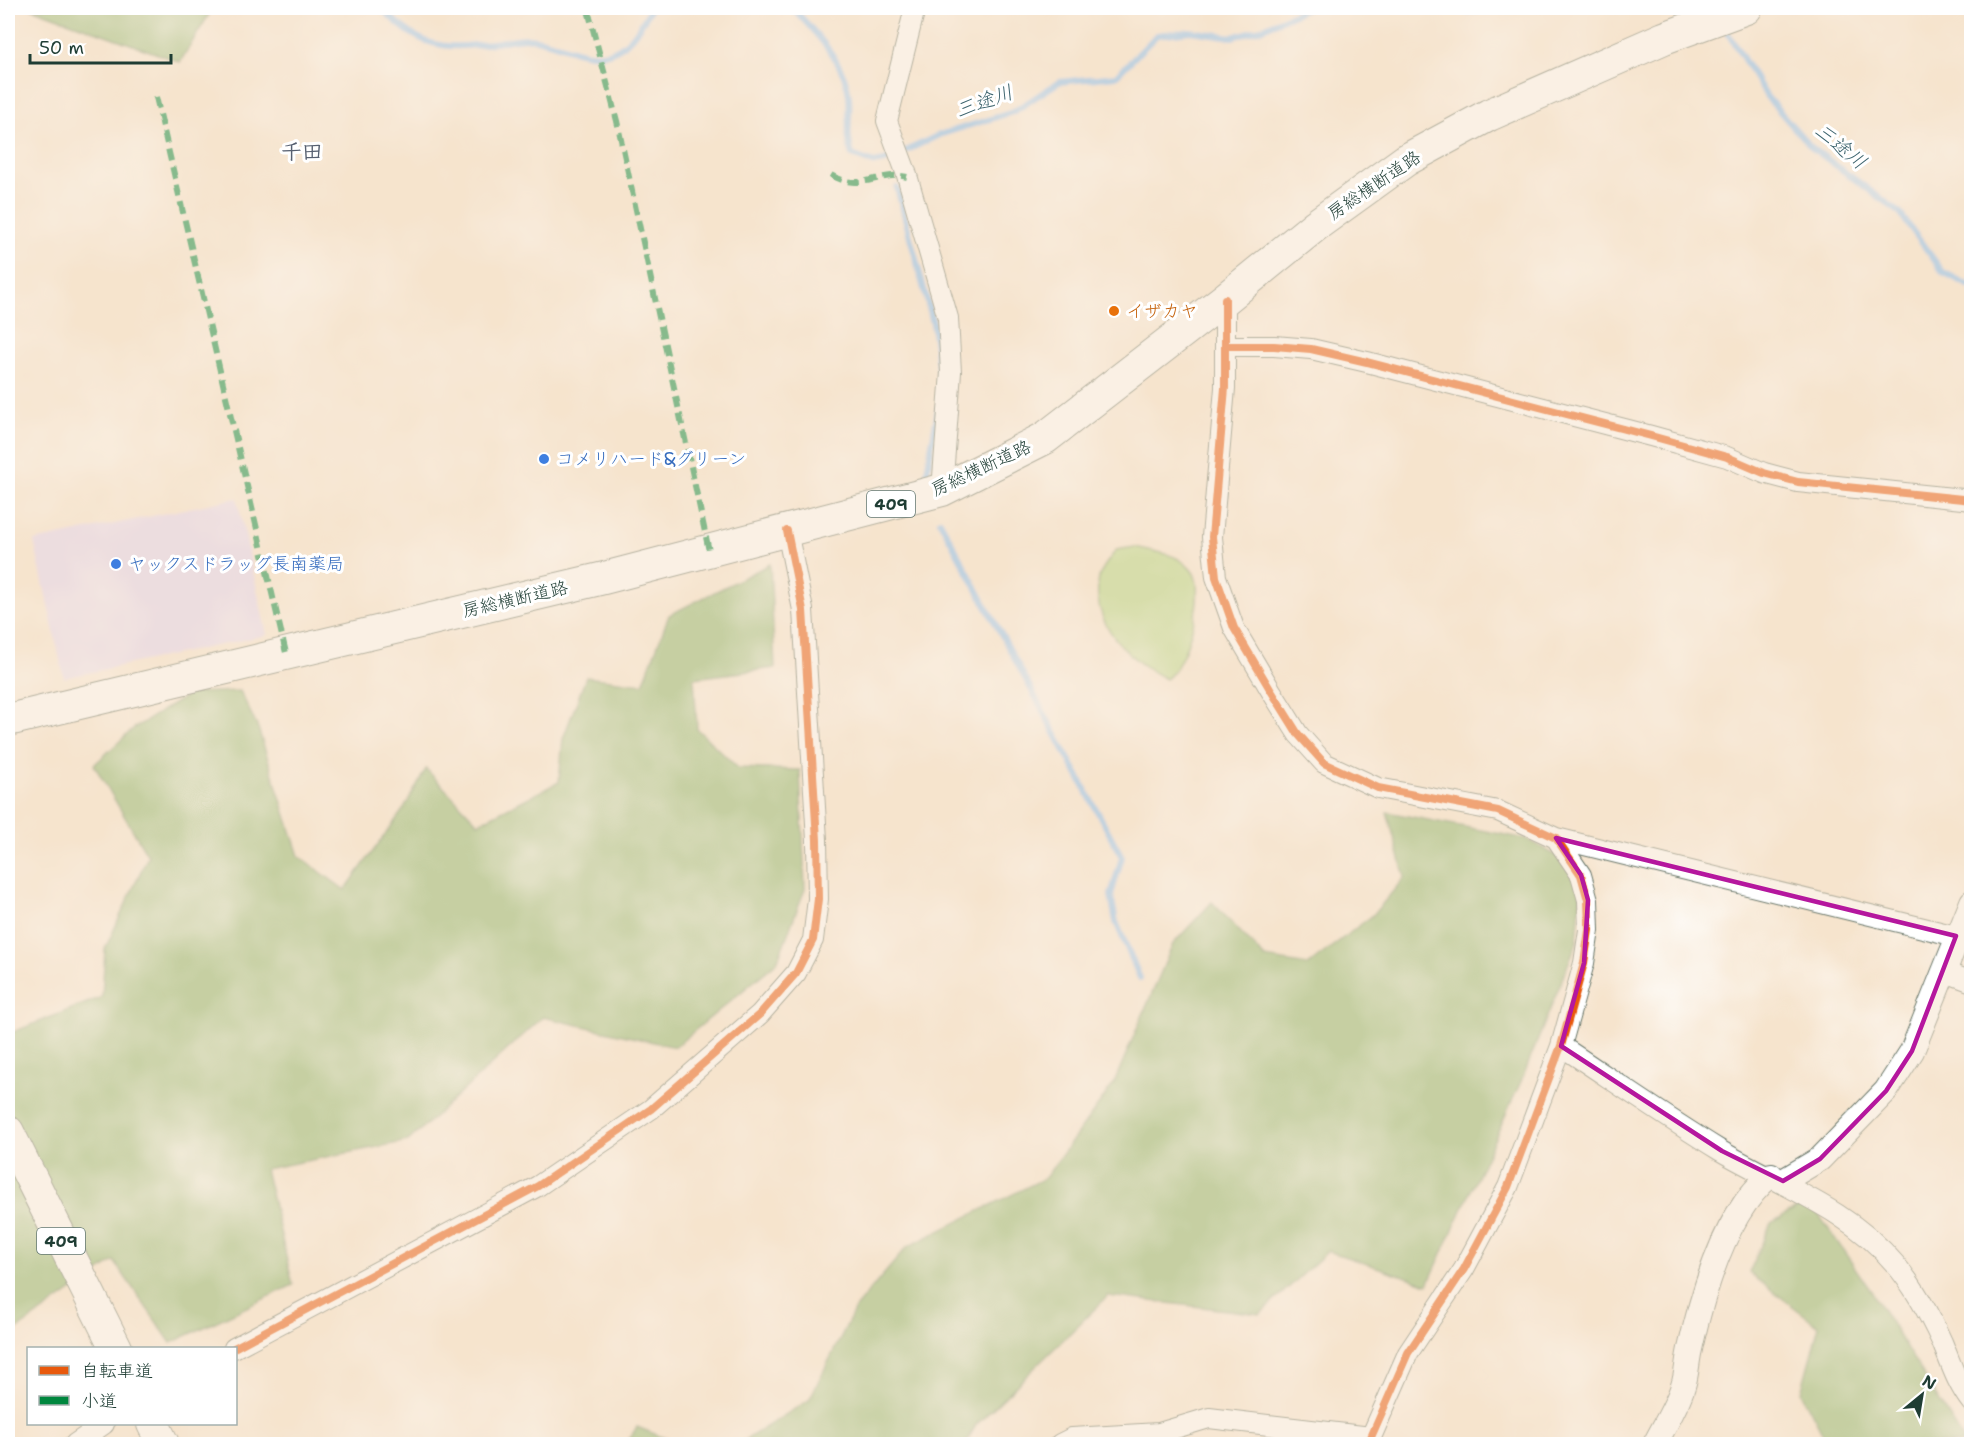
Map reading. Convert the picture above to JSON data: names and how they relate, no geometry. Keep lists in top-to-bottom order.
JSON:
{
  "streets": {
    "highway": ["房総横断道路", "409"]
  },
  "districts": ["千田"],
  "water": ["三途川"],
  "places": ["イザカヤ", "コメリハード&グリーン", "ヤックスドラッグ長南薬局"],
  "legend": ["自転車道", "小道"],
  "scale_bar": "50 m",
  "north": "top right"
}
